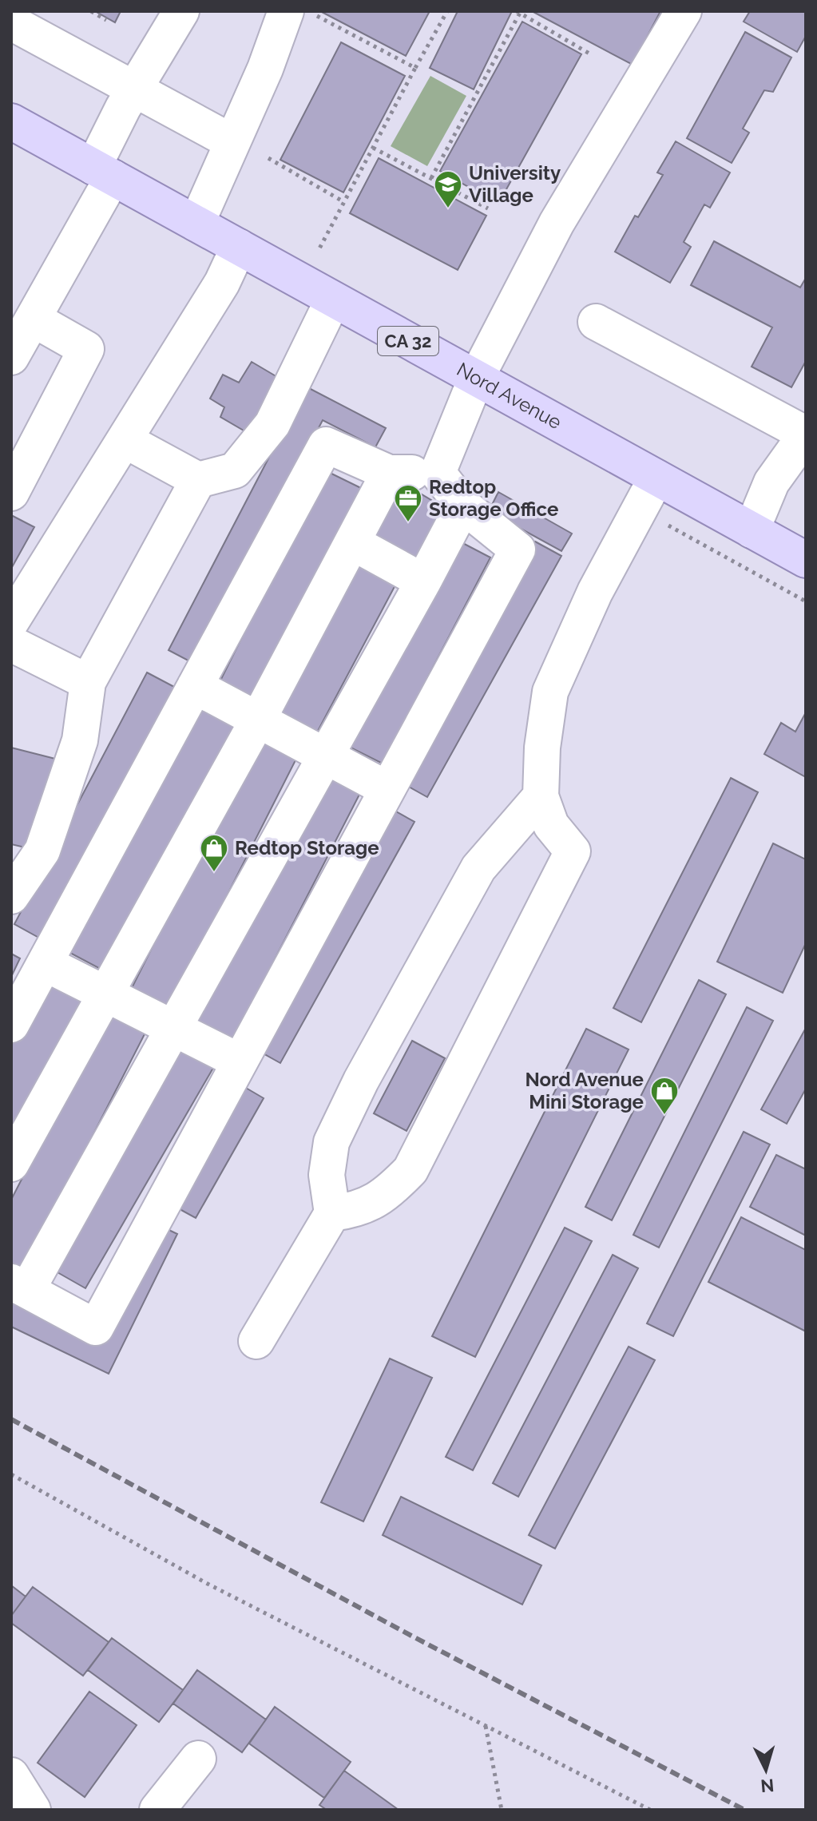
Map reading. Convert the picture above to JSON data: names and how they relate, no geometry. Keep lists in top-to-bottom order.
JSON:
{
  "streets": {
    "main road": ["CA 32", "Nord Avenue"]
  },
  "places": {
    "school or university": ["University Village"],
    "office": ["Redtop Storage Office"],
    "shop": ["Redtop Storage", "Nord Avenue Mini Storage"]
  },
  "north": "bottom"
}
